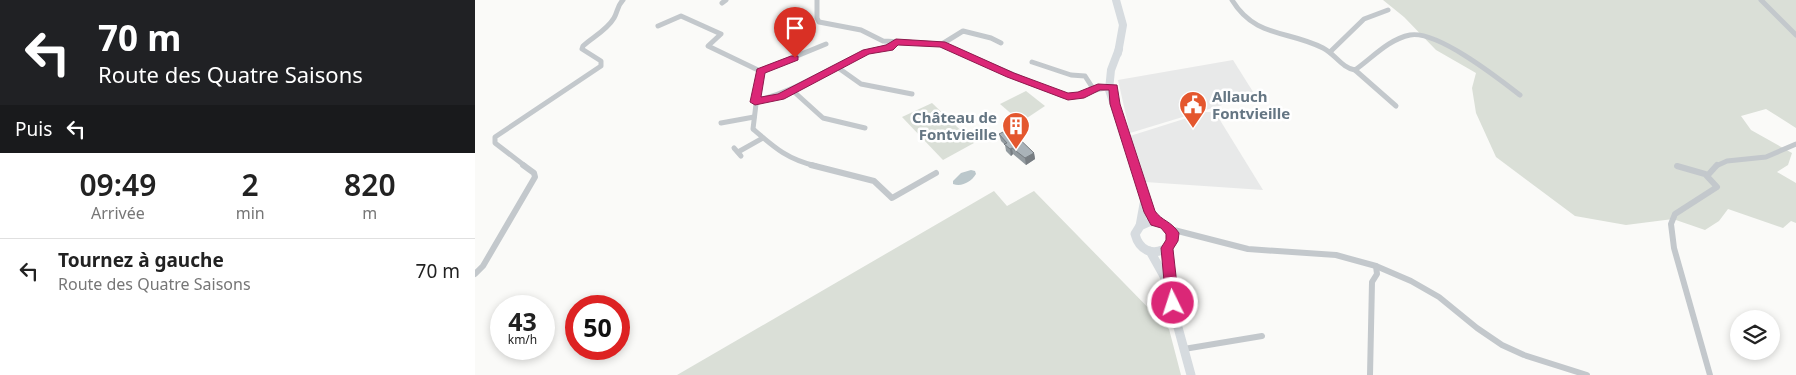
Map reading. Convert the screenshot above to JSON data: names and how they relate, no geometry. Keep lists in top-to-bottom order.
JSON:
{
  "places": {
    "public building": ["Allauch Fontvieille"],
    "building": ["Château de Fontvieille"]
  },
  "page": {
    "turn": ["70 m", "Route des Quatre Saisons"],
    "then": "Puis",
    "eta": [
      "09:49",
      "Arrivée",
      "2",
      "min",
      "820",
      "m"
    ],
    "list": [
      {
        "name": "Tournez à gauche",
        "note": "Route des Quatre Saisons",
        "value": "70 m"
      }
    ],
    "speed": "43 km/h",
    "limit": "50"
  }
}
